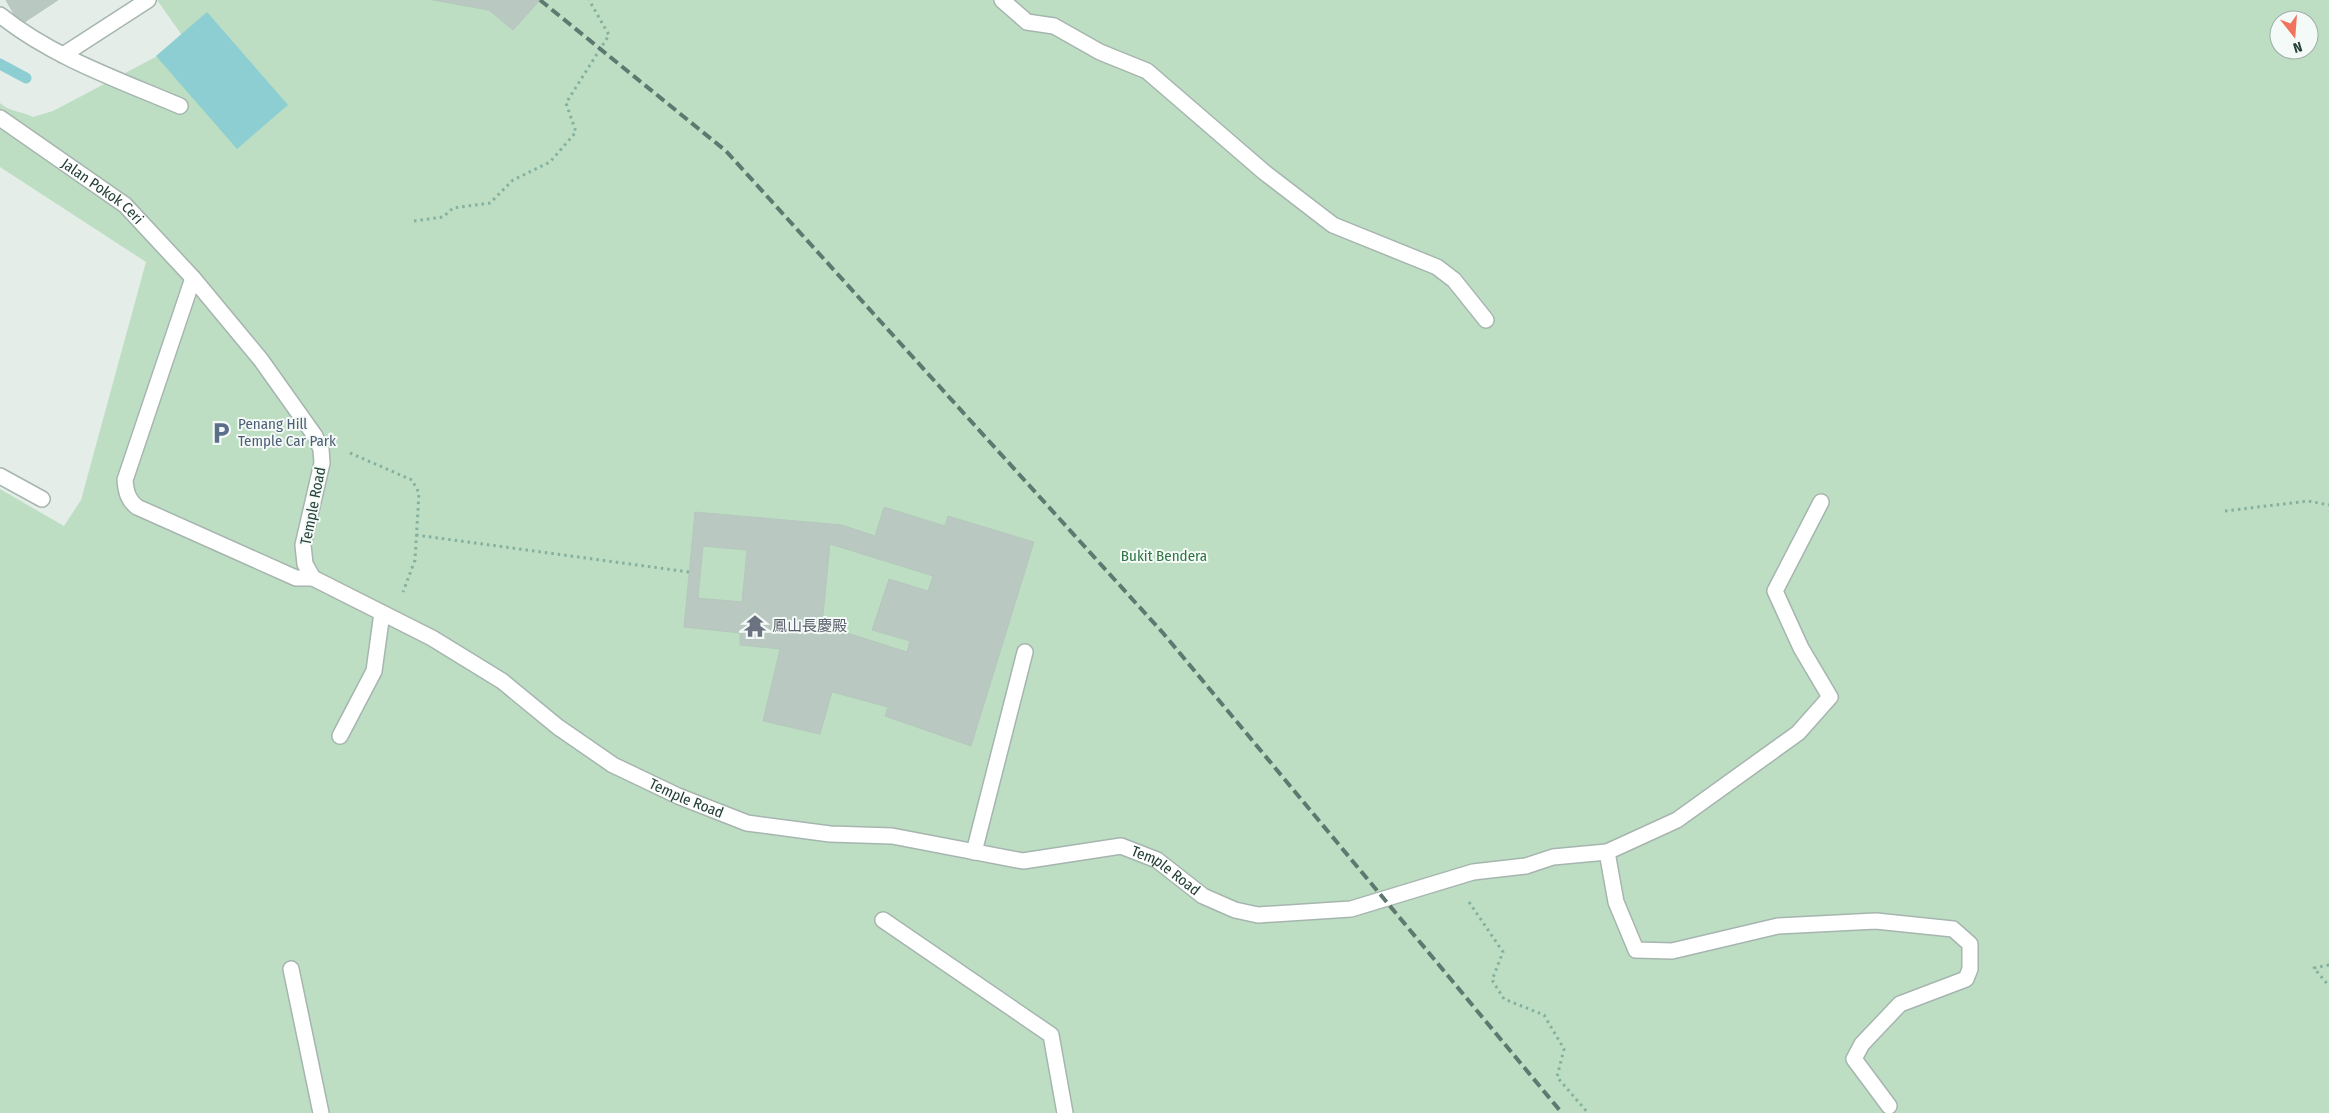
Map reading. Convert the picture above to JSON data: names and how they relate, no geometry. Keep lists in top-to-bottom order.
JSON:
{
  "streets": {
    "street": ["Jalan Pokok Ceri", "Temple Road"]
  },
  "crossings": [
    ["Jalan Pokok Ceri", "Temple Road"]
  ],
  "parks": ["Bukit Bendera"],
  "places": {
    "parking": ["Penang Hill Temple Car Park"],
    "temple": ["鳳山長慶殿"]
  },
  "north": "bottom"
}
